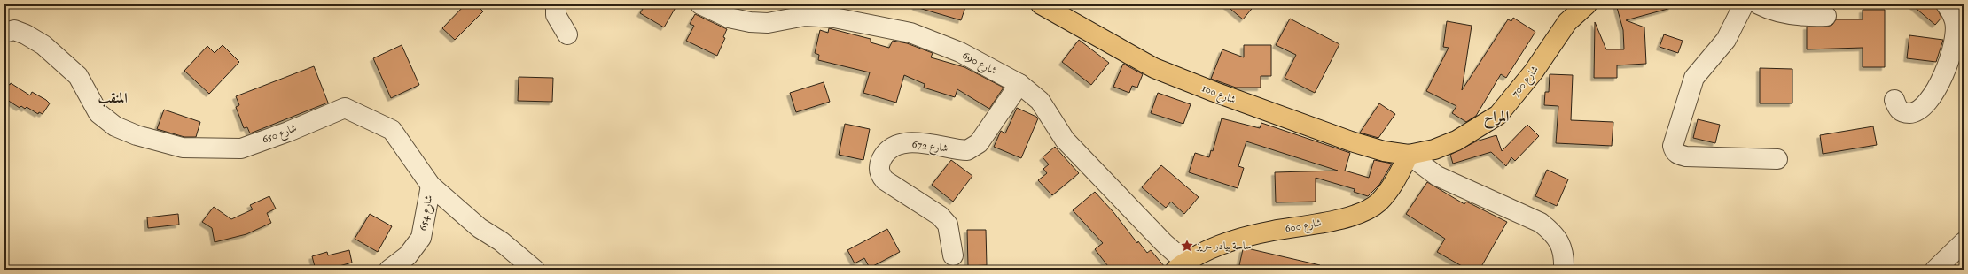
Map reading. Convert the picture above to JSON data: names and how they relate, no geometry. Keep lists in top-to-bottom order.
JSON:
{
  "streets": {
    "main road": ["شارع 700", "شارع 100", "شارع 600"],
    "street": [
      "شارع 690",
      "شارع 650",
      "شارع 672",
      "شارع 654"
    ]
  },
  "crossings": [
    ["شارع 690", "شارع 672"],
    ["شارع 690", "شارع 600"],
    ["شارع 700", "شارع 100"],
    ["شارع 700", "شارع 600"],
    ["شارع 100", "شارع 600"],
    ["شارع 650", "شارع 654"]
  ],
  "districts": ["المنقب", "المراح"],
  "places": {
    "place": ["ساحة بيادر حريز"]
  }
}
